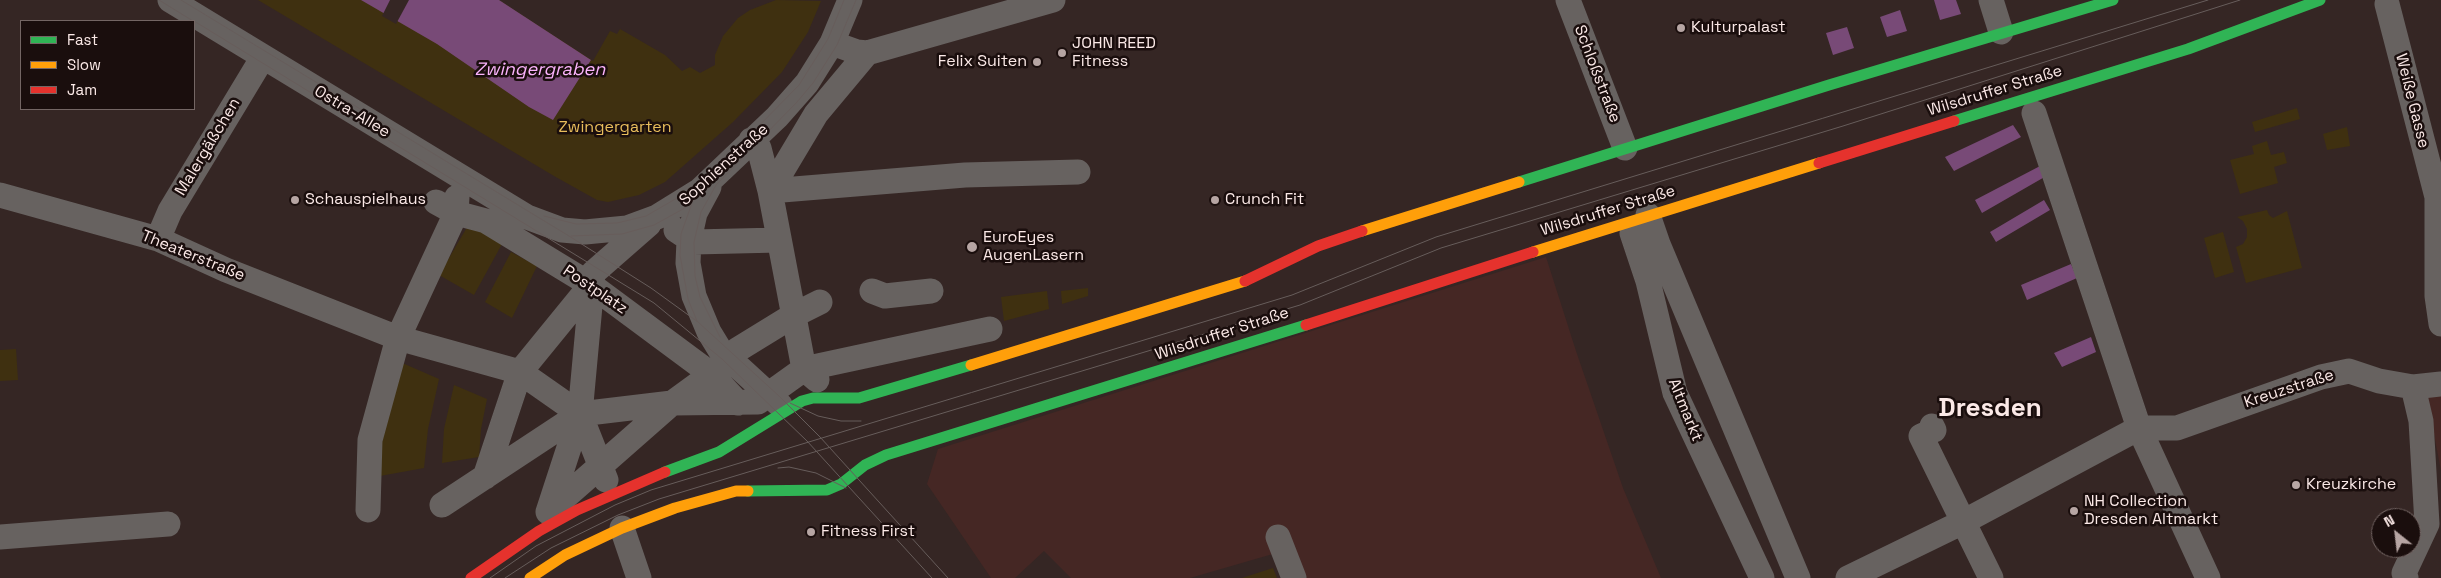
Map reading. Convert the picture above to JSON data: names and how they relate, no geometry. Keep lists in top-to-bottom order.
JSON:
{
  "streets": {
    "street": [
      "Schloßstraße",
      "Wilsdruffer Straße",
      "Weiße Gasse",
      "Ostra-Allee",
      "Malergäßchen",
      "Sophienstraße",
      "Theaterstraße",
      "Postplatz",
      "Kreuzstraße",
      "Altmarkt"
    ]
  },
  "crossings": [
    ["Wilsdruffer Straße", "Altmarkt"],
    ["Ostra-Allee", "Malergäßchen"],
    ["Ostra-Allee", "Sophienstraße"],
    ["Malergäßchen", "Theaterstraße"],
    ["Sophienstraße", "Postplatz"]
  ],
  "districts": ["Dresden"],
  "water": ["Zwingergraben"],
  "parks": ["Zwingergarten"],
  "places": [
    "Kulturpalast",
    "JOHN REED Fitness",
    "Felix Suiten",
    "Schauspielhaus",
    "Crunch Fit",
    "EuroEyes AugenLasern",
    "Kreuzkirche",
    "NH Collection Dresden Altmarkt",
    "Fitness First"
  ],
  "legend": ["Fast", "Slow", "Jam"],
  "north": "top left"
}
